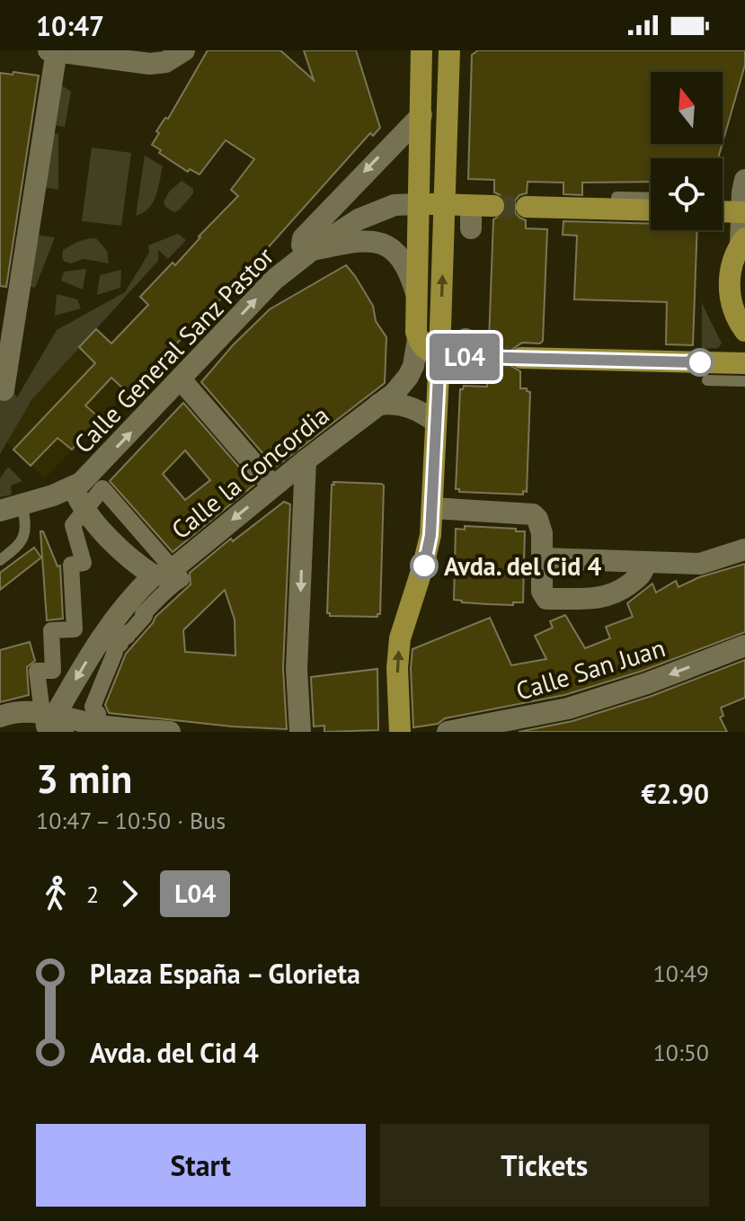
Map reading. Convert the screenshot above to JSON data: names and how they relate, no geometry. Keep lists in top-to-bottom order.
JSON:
{
  "streets": {
    "street": ["Calle General Sanz Pastor", "Calle la Concordia", "Calle San Juan"]
  },
  "one_way": ["Calle la Concordia"],
  "places": ["Avda. del Cid 4"],
  "lines": ["bus line L04"],
  "north": "top",
  "page": {
    "status": "10:47",
    "on_map": "L04",
    "heading": ["3 min", "10:47 – 10:50 · Bus", "€2.90"],
    "legs": ["2", "L04"],
    "list": [
      {
        "name": "Plaza España – Glorieta",
        "value": "10:49"
      },
      {
        "name": "Avda. del Cid 4",
        "value": "10:50"
      }
    ],
    "buttons": ["Start", "Tickets"]
  }
}
